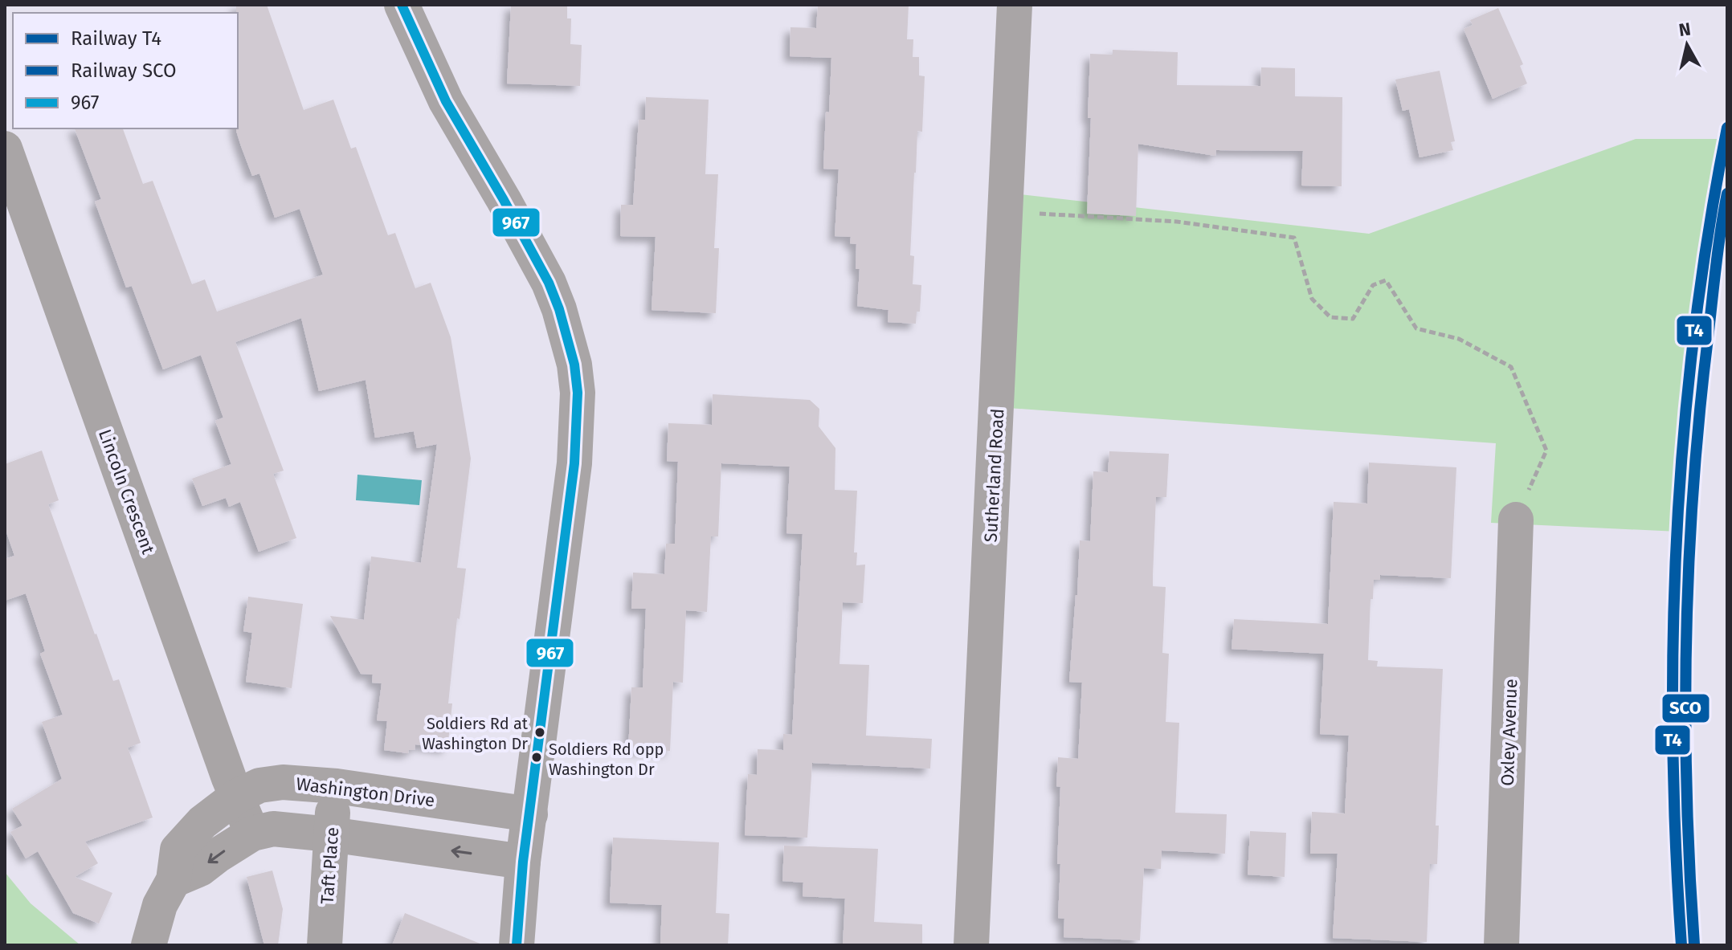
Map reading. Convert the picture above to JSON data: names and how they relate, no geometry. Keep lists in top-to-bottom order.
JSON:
{
  "streets": {
    "street": [
      "Sutherland Road",
      "Lincoln Crescent",
      "Oxley Avenue",
      "Washington Drive",
      "Taft Place"
    ]
  },
  "crossings": [
    ["Lincoln Crescent", "Washington Drive"],
    ["Washington Drive", "Taft Place"]
  ],
  "places": ["Soldiers Rd at Washington Dr", "Soldiers Rd opp Washington Dr"],
  "lines": ["transit line 967", "rail line T4", "rail line SCO"],
  "legend": ["Railway T4", "Railway SCO", "967"],
  "north": "top"
}
